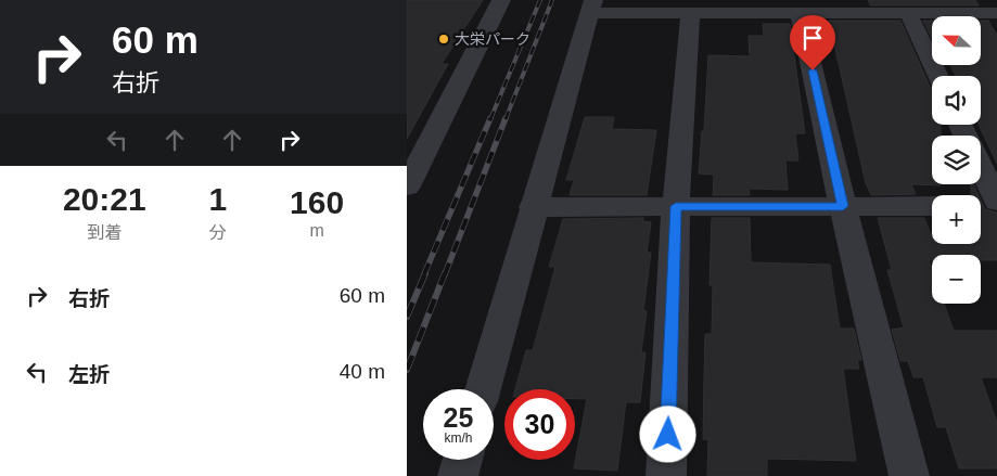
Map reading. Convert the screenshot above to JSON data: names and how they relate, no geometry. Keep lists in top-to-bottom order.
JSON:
{
  "places": ["大栄パーク"],
  "north": "left",
  "page": {
    "turn": ["60 m", "右折"],
    "map_buttons": ["+", "−"],
    "eta": [
      "20:21",
      "到着",
      "1",
      "分",
      "160",
      "m"
    ],
    "list": [
      {
        "name": "右折",
        "value": "60 m"
      },
      {
        "name": "左折",
        "value": "40 m"
      }
    ],
    "speed": "25 km/h",
    "limit": "30"
  }
}
